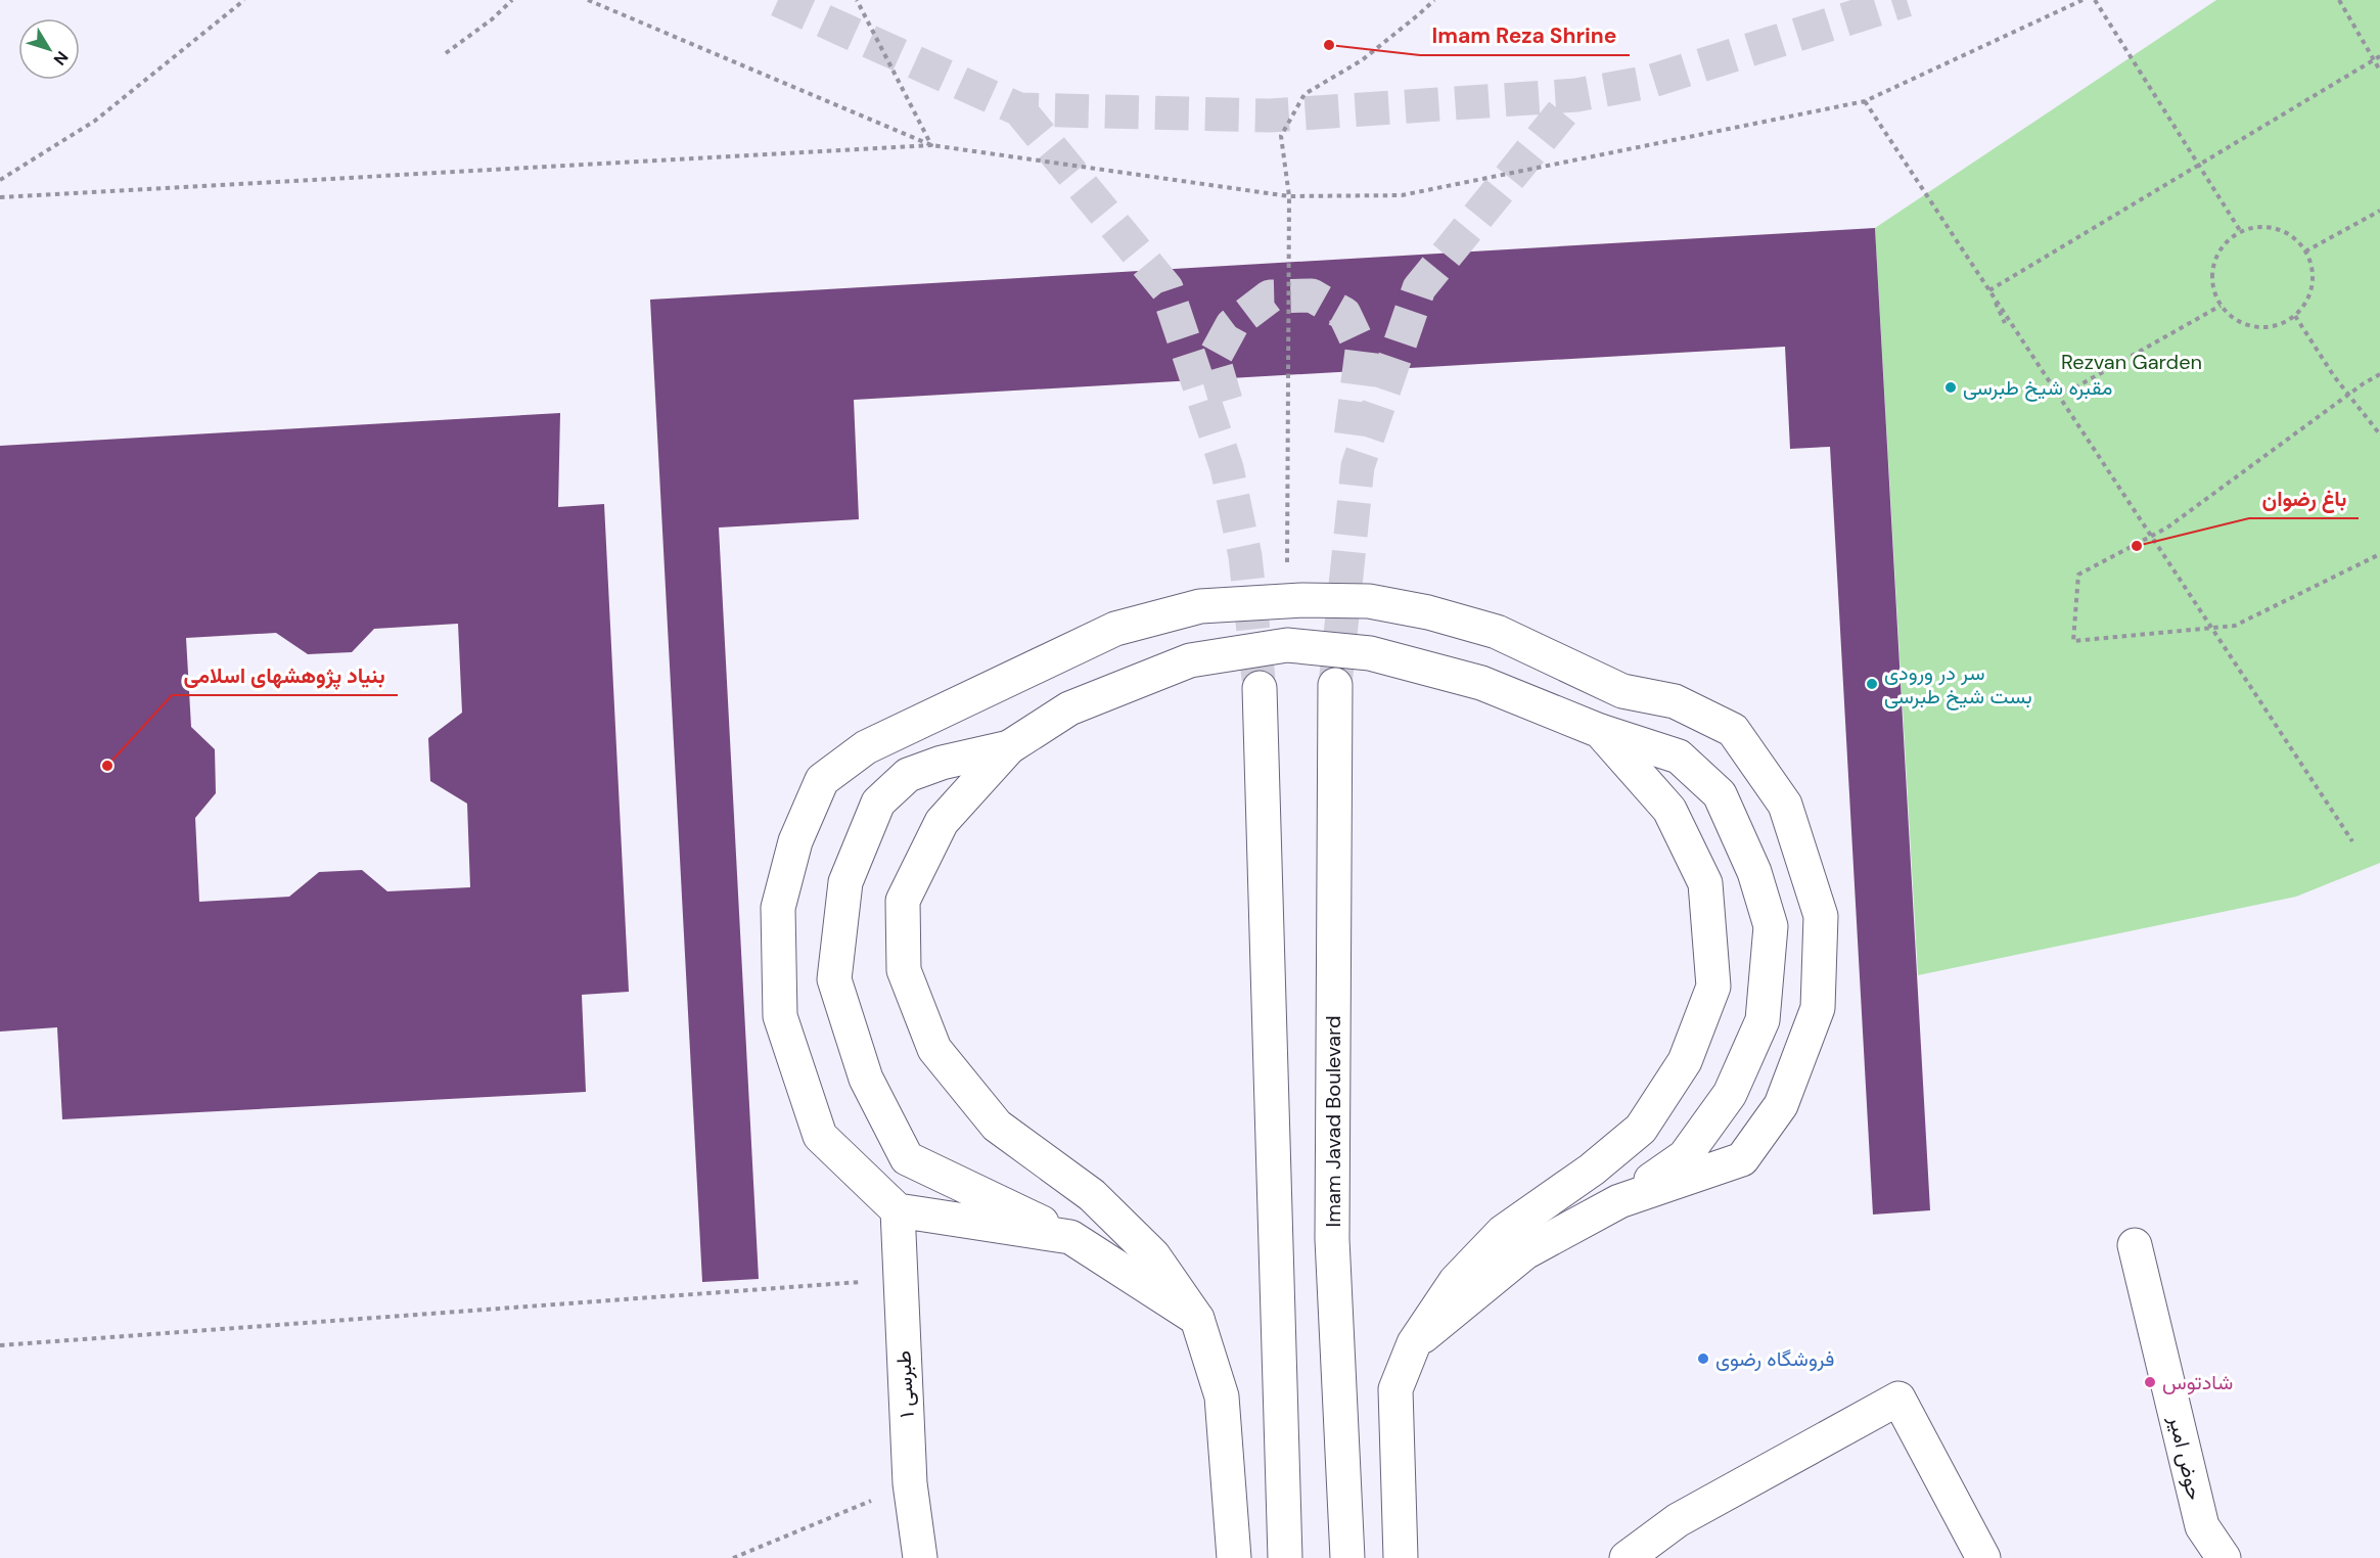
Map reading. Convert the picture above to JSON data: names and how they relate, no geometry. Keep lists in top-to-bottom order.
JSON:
{
  "streets": {
    "main road": ["Imam Javad Boulevard", "طبرسی ۱", "حوض امیر"]
  },
  "parks": ["Rezvan Garden"],
  "places": [
    "Imam Reza Shrine",
    "مقبره شیخ طبرسی",
    "باغ رضوان",
    "سر در ورودی بست شیخ طبرسی",
    "بنیاد پژوهشهای اسلامی",
    "فروشگاه رضوی",
    "شادتوس"
  ],
  "north": "bottom right"
}
